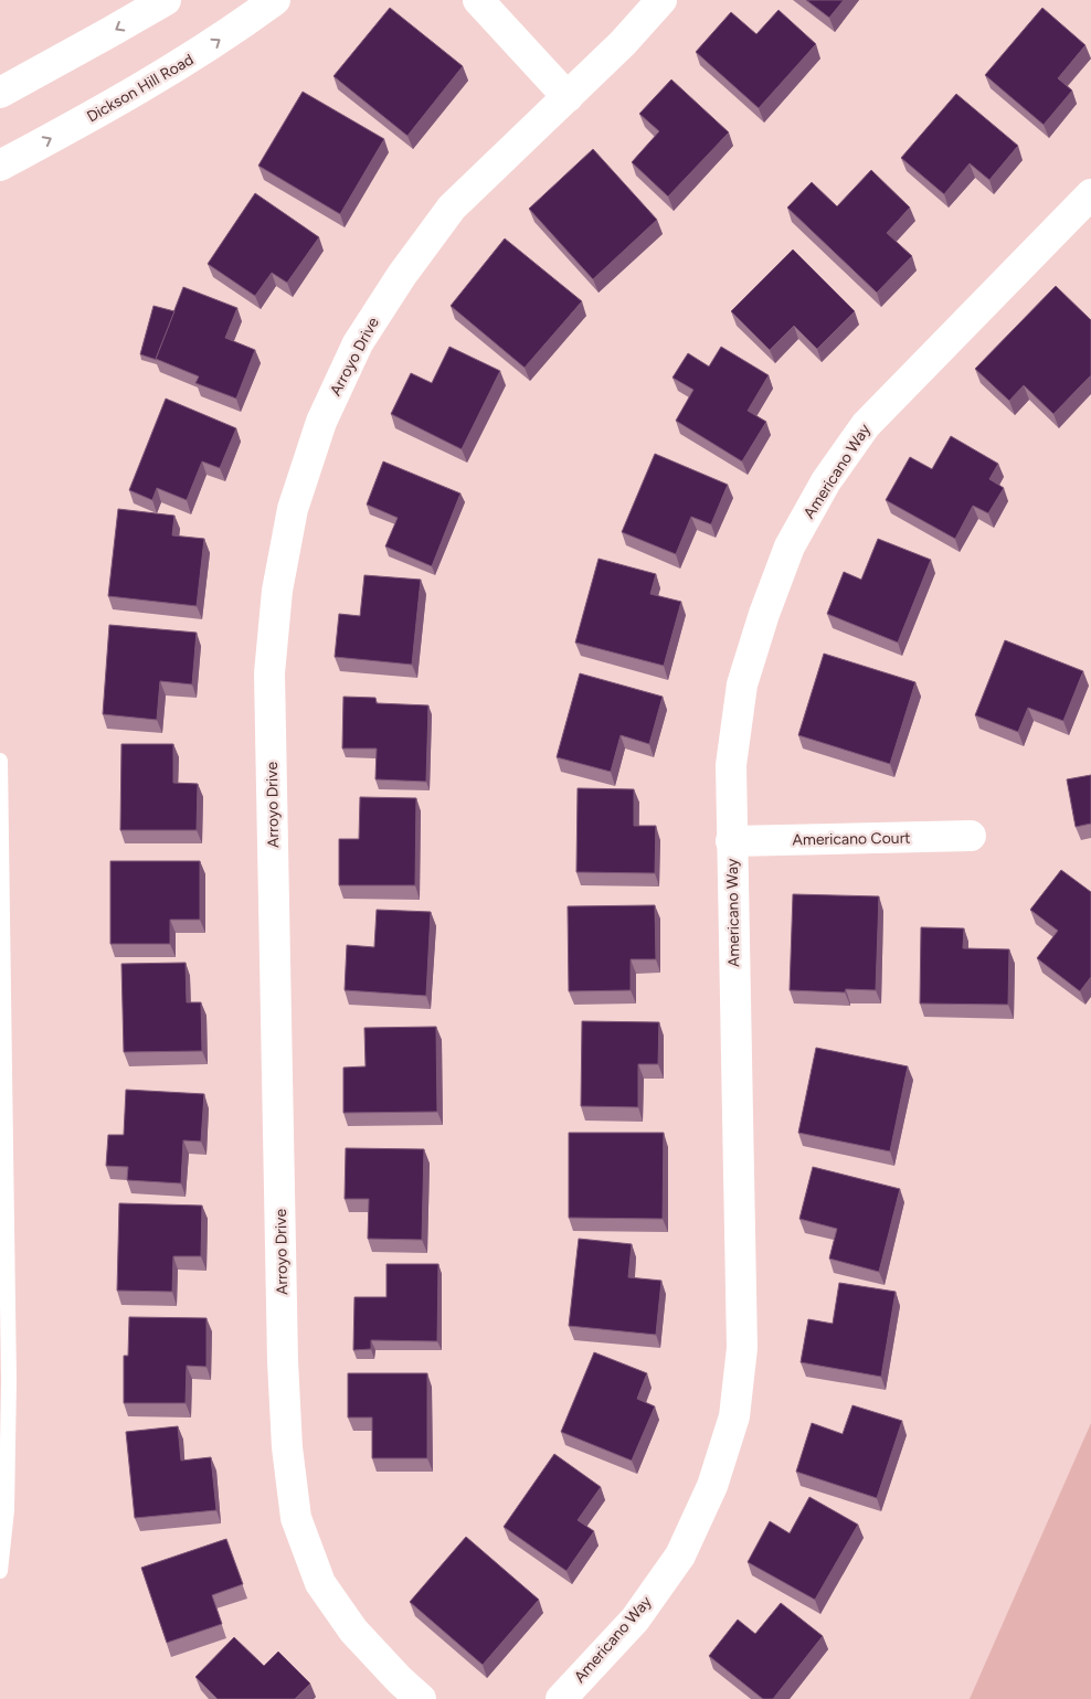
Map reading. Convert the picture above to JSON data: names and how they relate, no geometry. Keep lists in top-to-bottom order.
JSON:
{
  "streets": {
    "street": [
      "Dickson Hill Road",
      "Arroyo Drive",
      "Americano Way",
      "Americano Court"
    ]
  },
  "crossings": [
    ["Americano Way", "Americano Court"]
  ]
}
